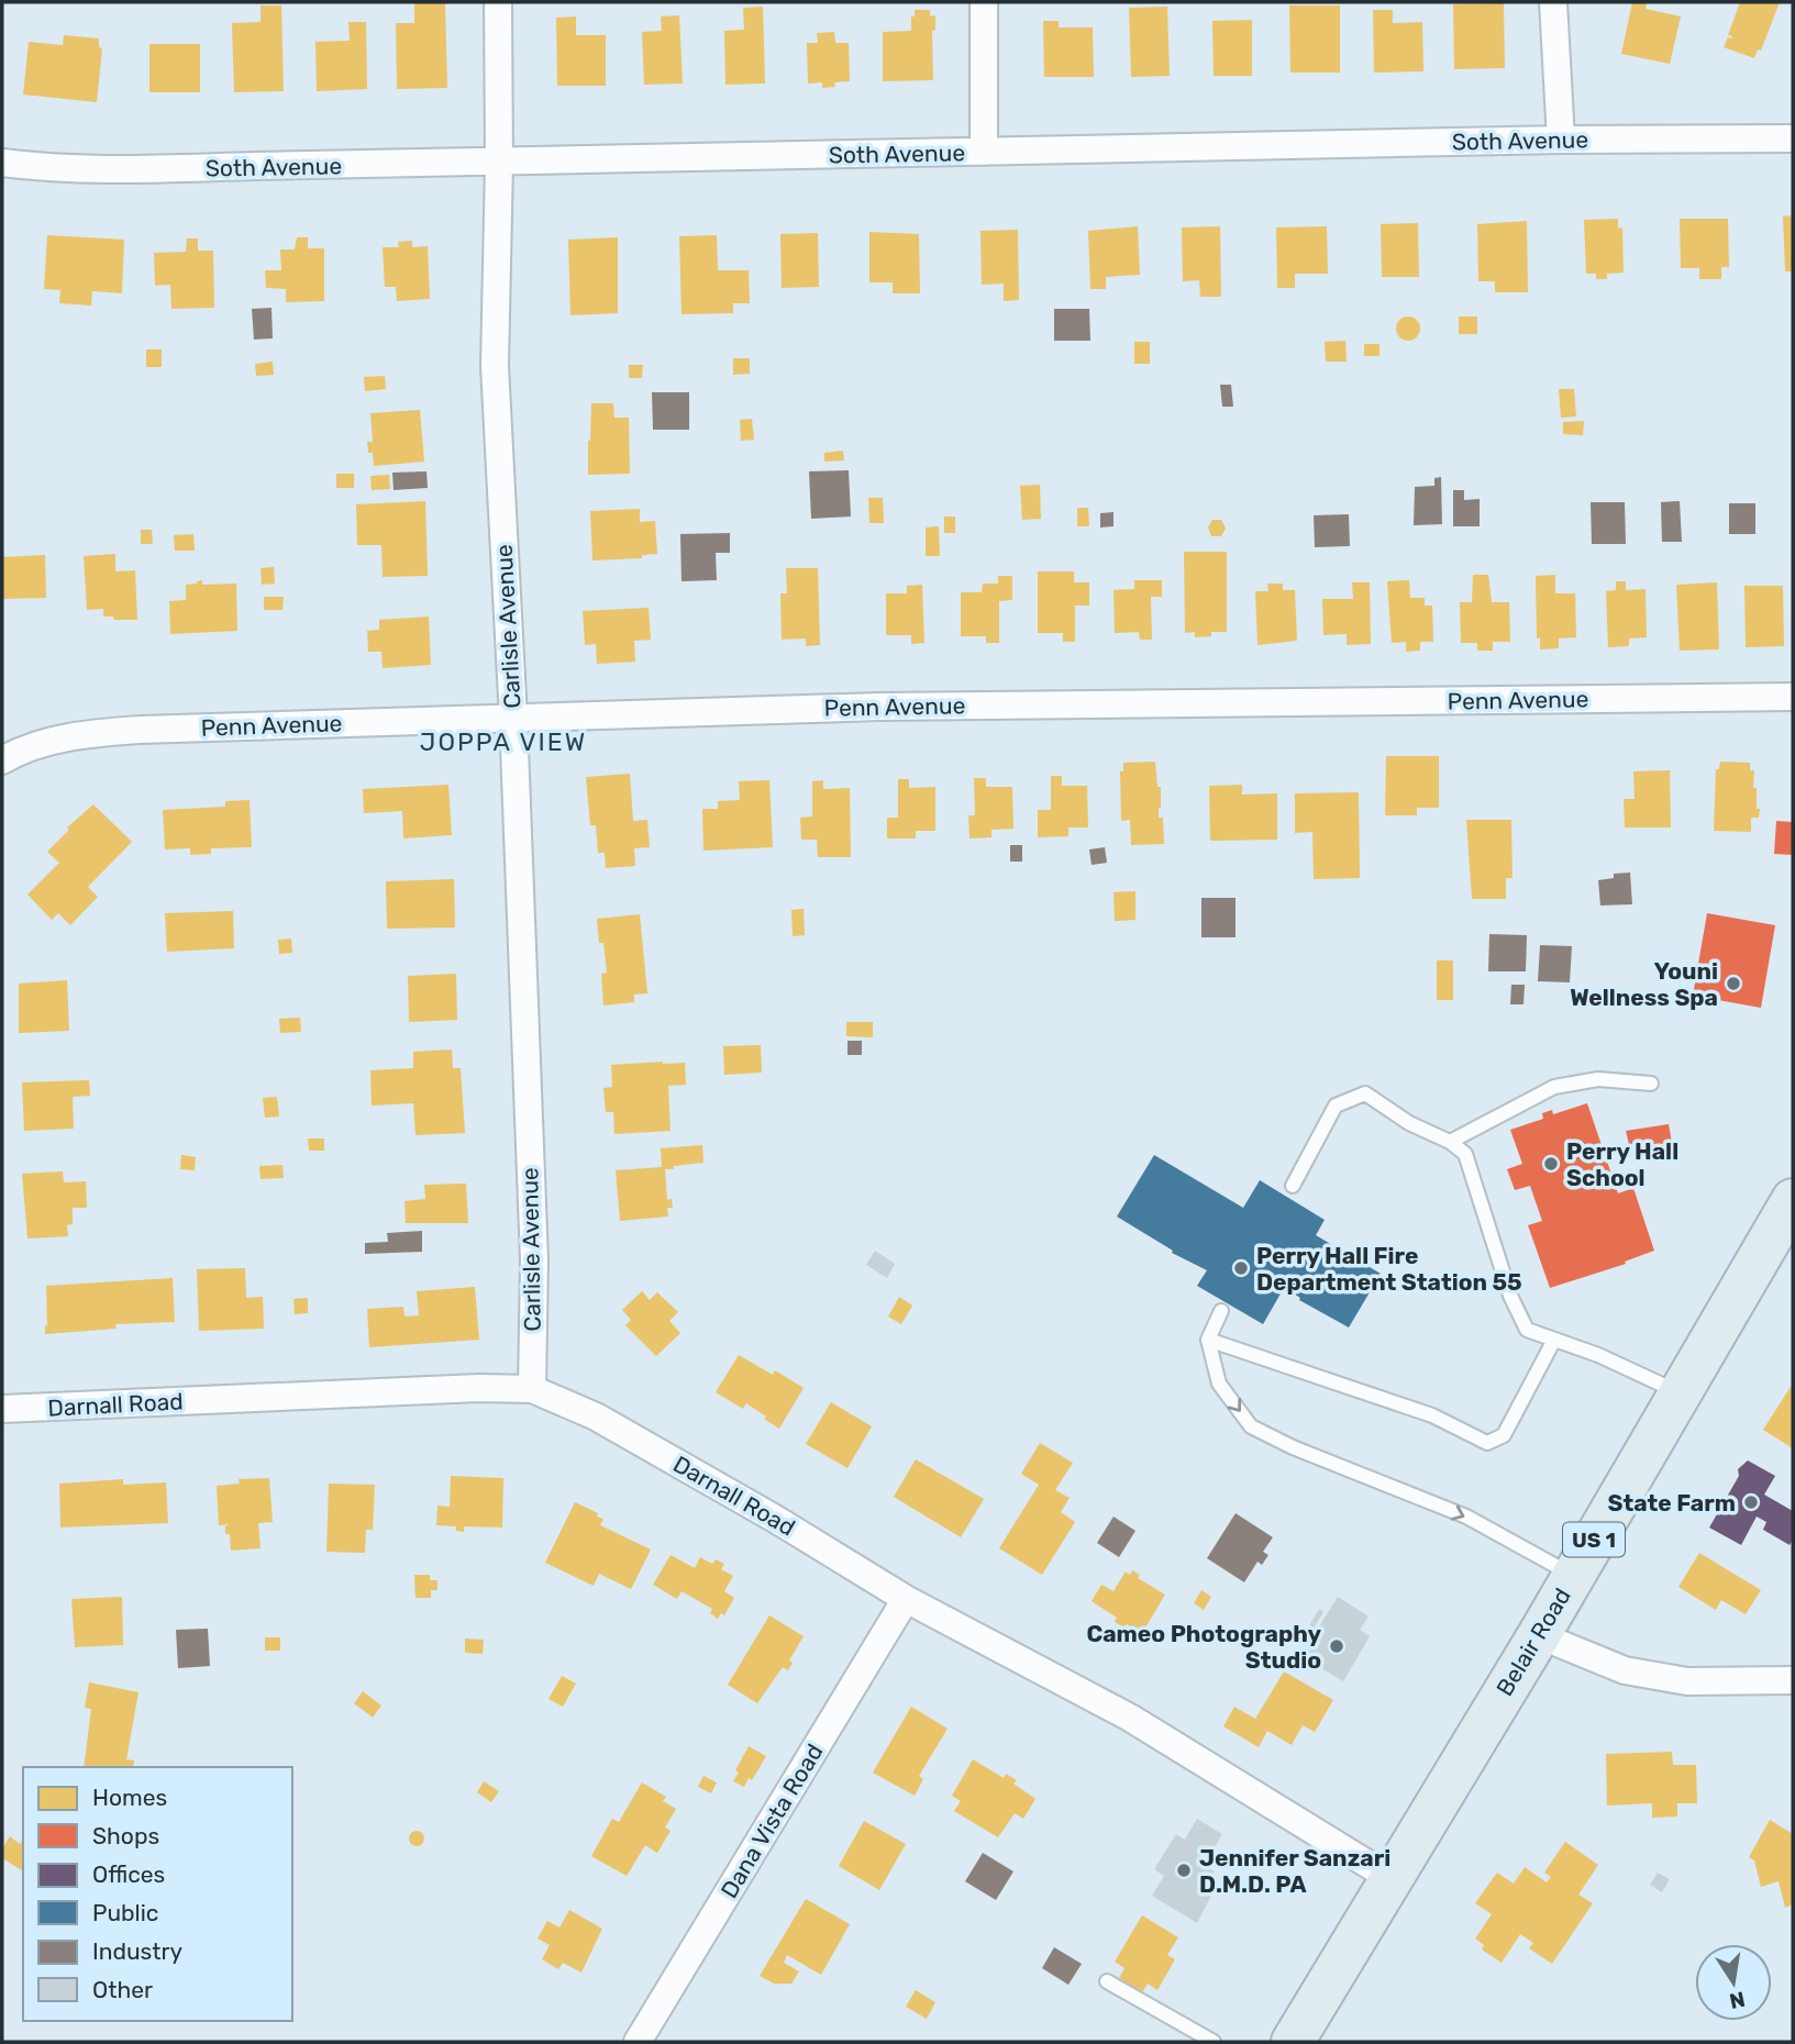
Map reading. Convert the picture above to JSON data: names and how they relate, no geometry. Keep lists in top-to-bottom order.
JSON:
{
  "streets": {
    "highway": ["US 1", "Belair Road"],
    "street": [
      "Soth Avenue",
      "Carlisle Avenue",
      "Penn Avenue",
      "Darnall Road",
      "Dana Vista Road"
    ]
  },
  "crossings": [
    ["Soth Avenue", "Carlisle Avenue"],
    ["Carlisle Avenue", "Penn Avenue"],
    ["Carlisle Avenue", "Darnall Road"],
    ["Darnall Road", "Belair Road"],
    ["Darnall Road", "Dana Vista Road"]
  ],
  "districts": ["JOPPA VIEW"],
  "places": [
    "Youni Wellness Spa",
    "Perry Hall School",
    "Perry Hall Fire Department Station 55",
    "State Farm",
    "Cameo Photography Studio",
    "Jennifer Sanzari D.M.D. PA"
  ],
  "legend": [
    "Homes",
    "Shops",
    "Offices",
    "Public",
    "Industry",
    "Other"
  ],
  "north": "bottom"
}
